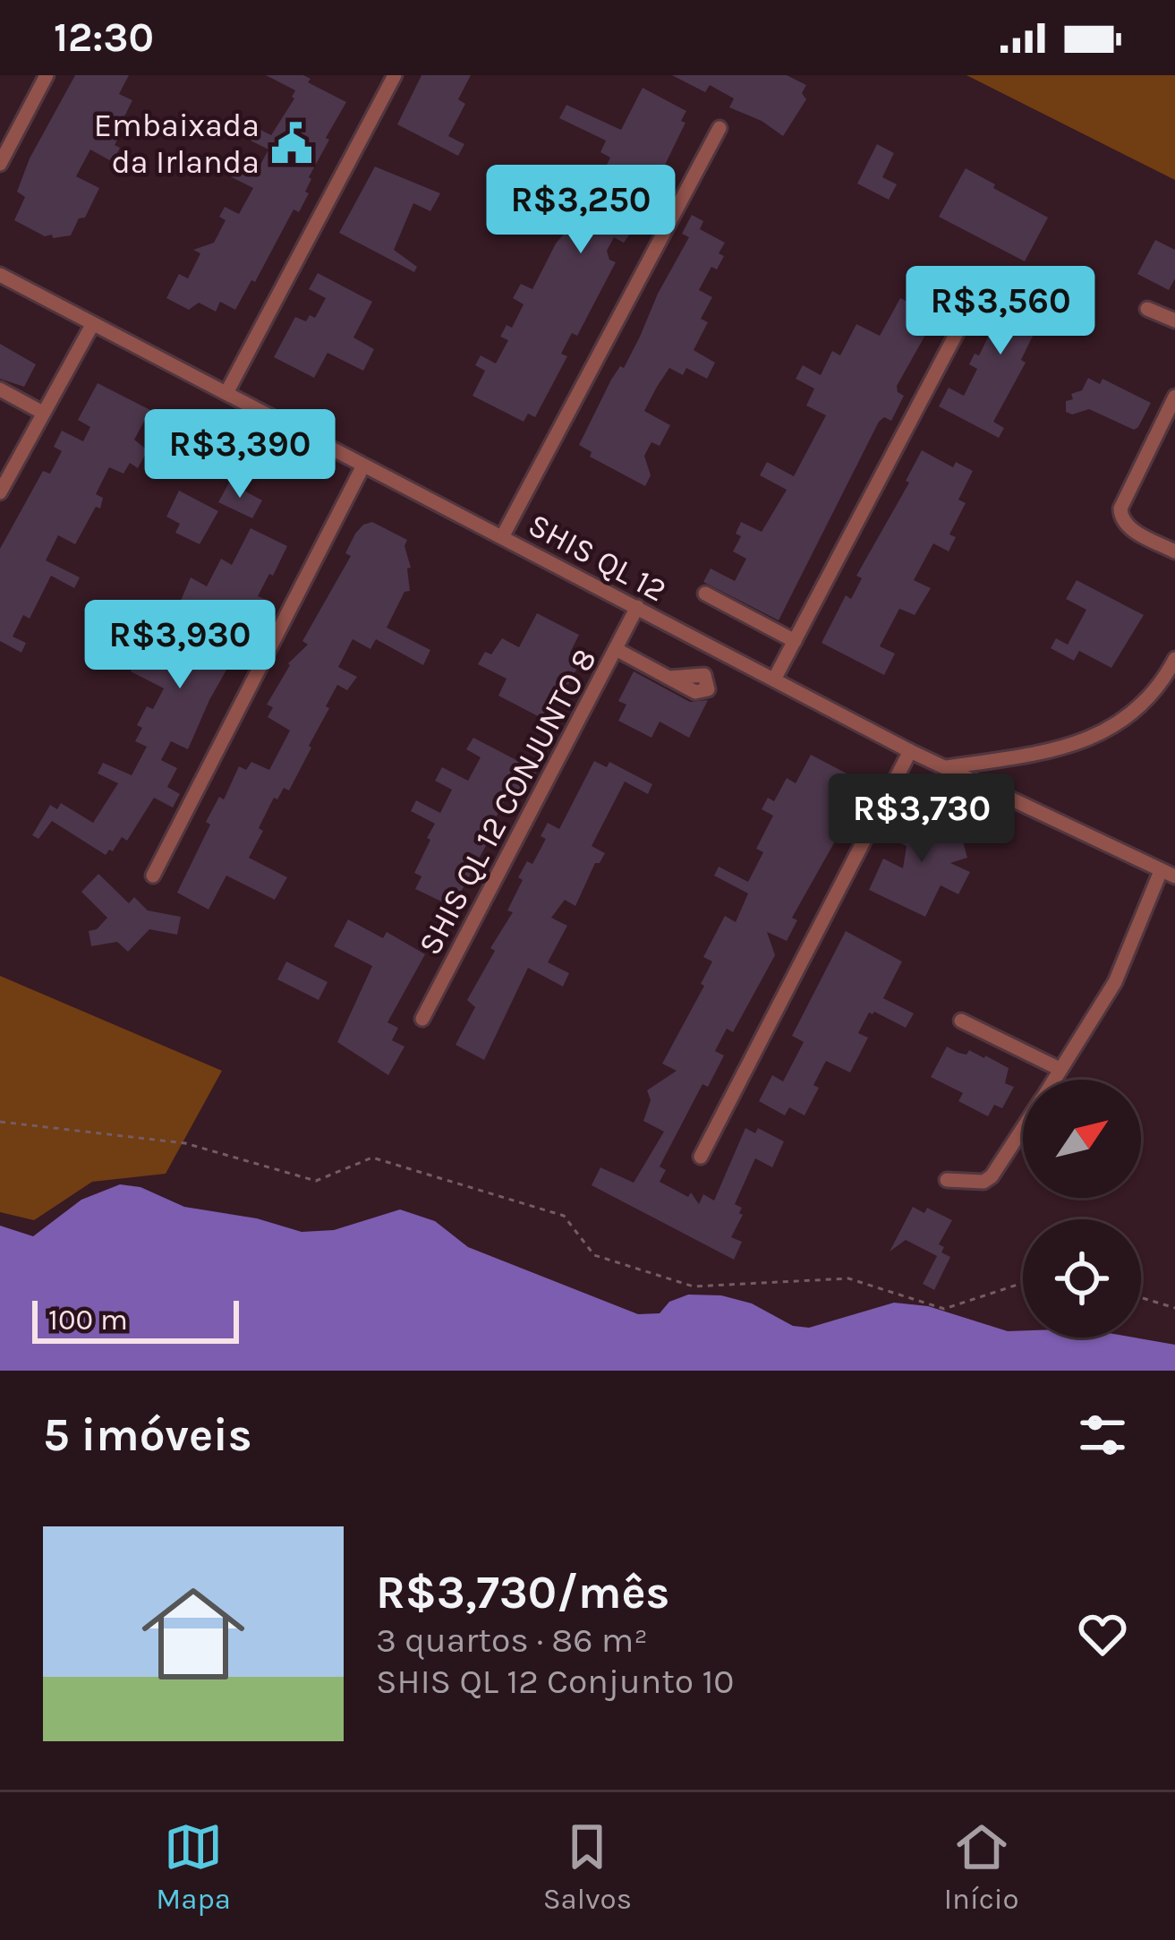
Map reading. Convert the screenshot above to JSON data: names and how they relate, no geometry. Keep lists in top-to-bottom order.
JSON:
{
  "streets": {
    "street": ["SHIS QL 12", "SHIS QL 12 CONJUNTO 8"]
  },
  "crossings": [
    ["SHIS QL 12", "SHIS QL 12 CONJUNTO 8"]
  ],
  "places": {
    "public building": ["Embaixada da Irlanda"]
  },
  "scale_bar": "100 m",
  "north": "top right",
  "page": {
    "status": "12:30",
    "price": [
      "R$3,250",
      "R$3,560",
      "R$3,390",
      "R$3,930",
      "R$3,730"
    ],
    "scale": "100 m",
    "heading": "5 imóveis",
    "list": [
      {
        "name": "R$3,730/mês",
        "note": "3 quartos · 86 m² · SHIS QL 12 Conjunto 10"
      }
    ],
    "tabs": ["Mapa", "Salvos", "Início"]
  }
}
